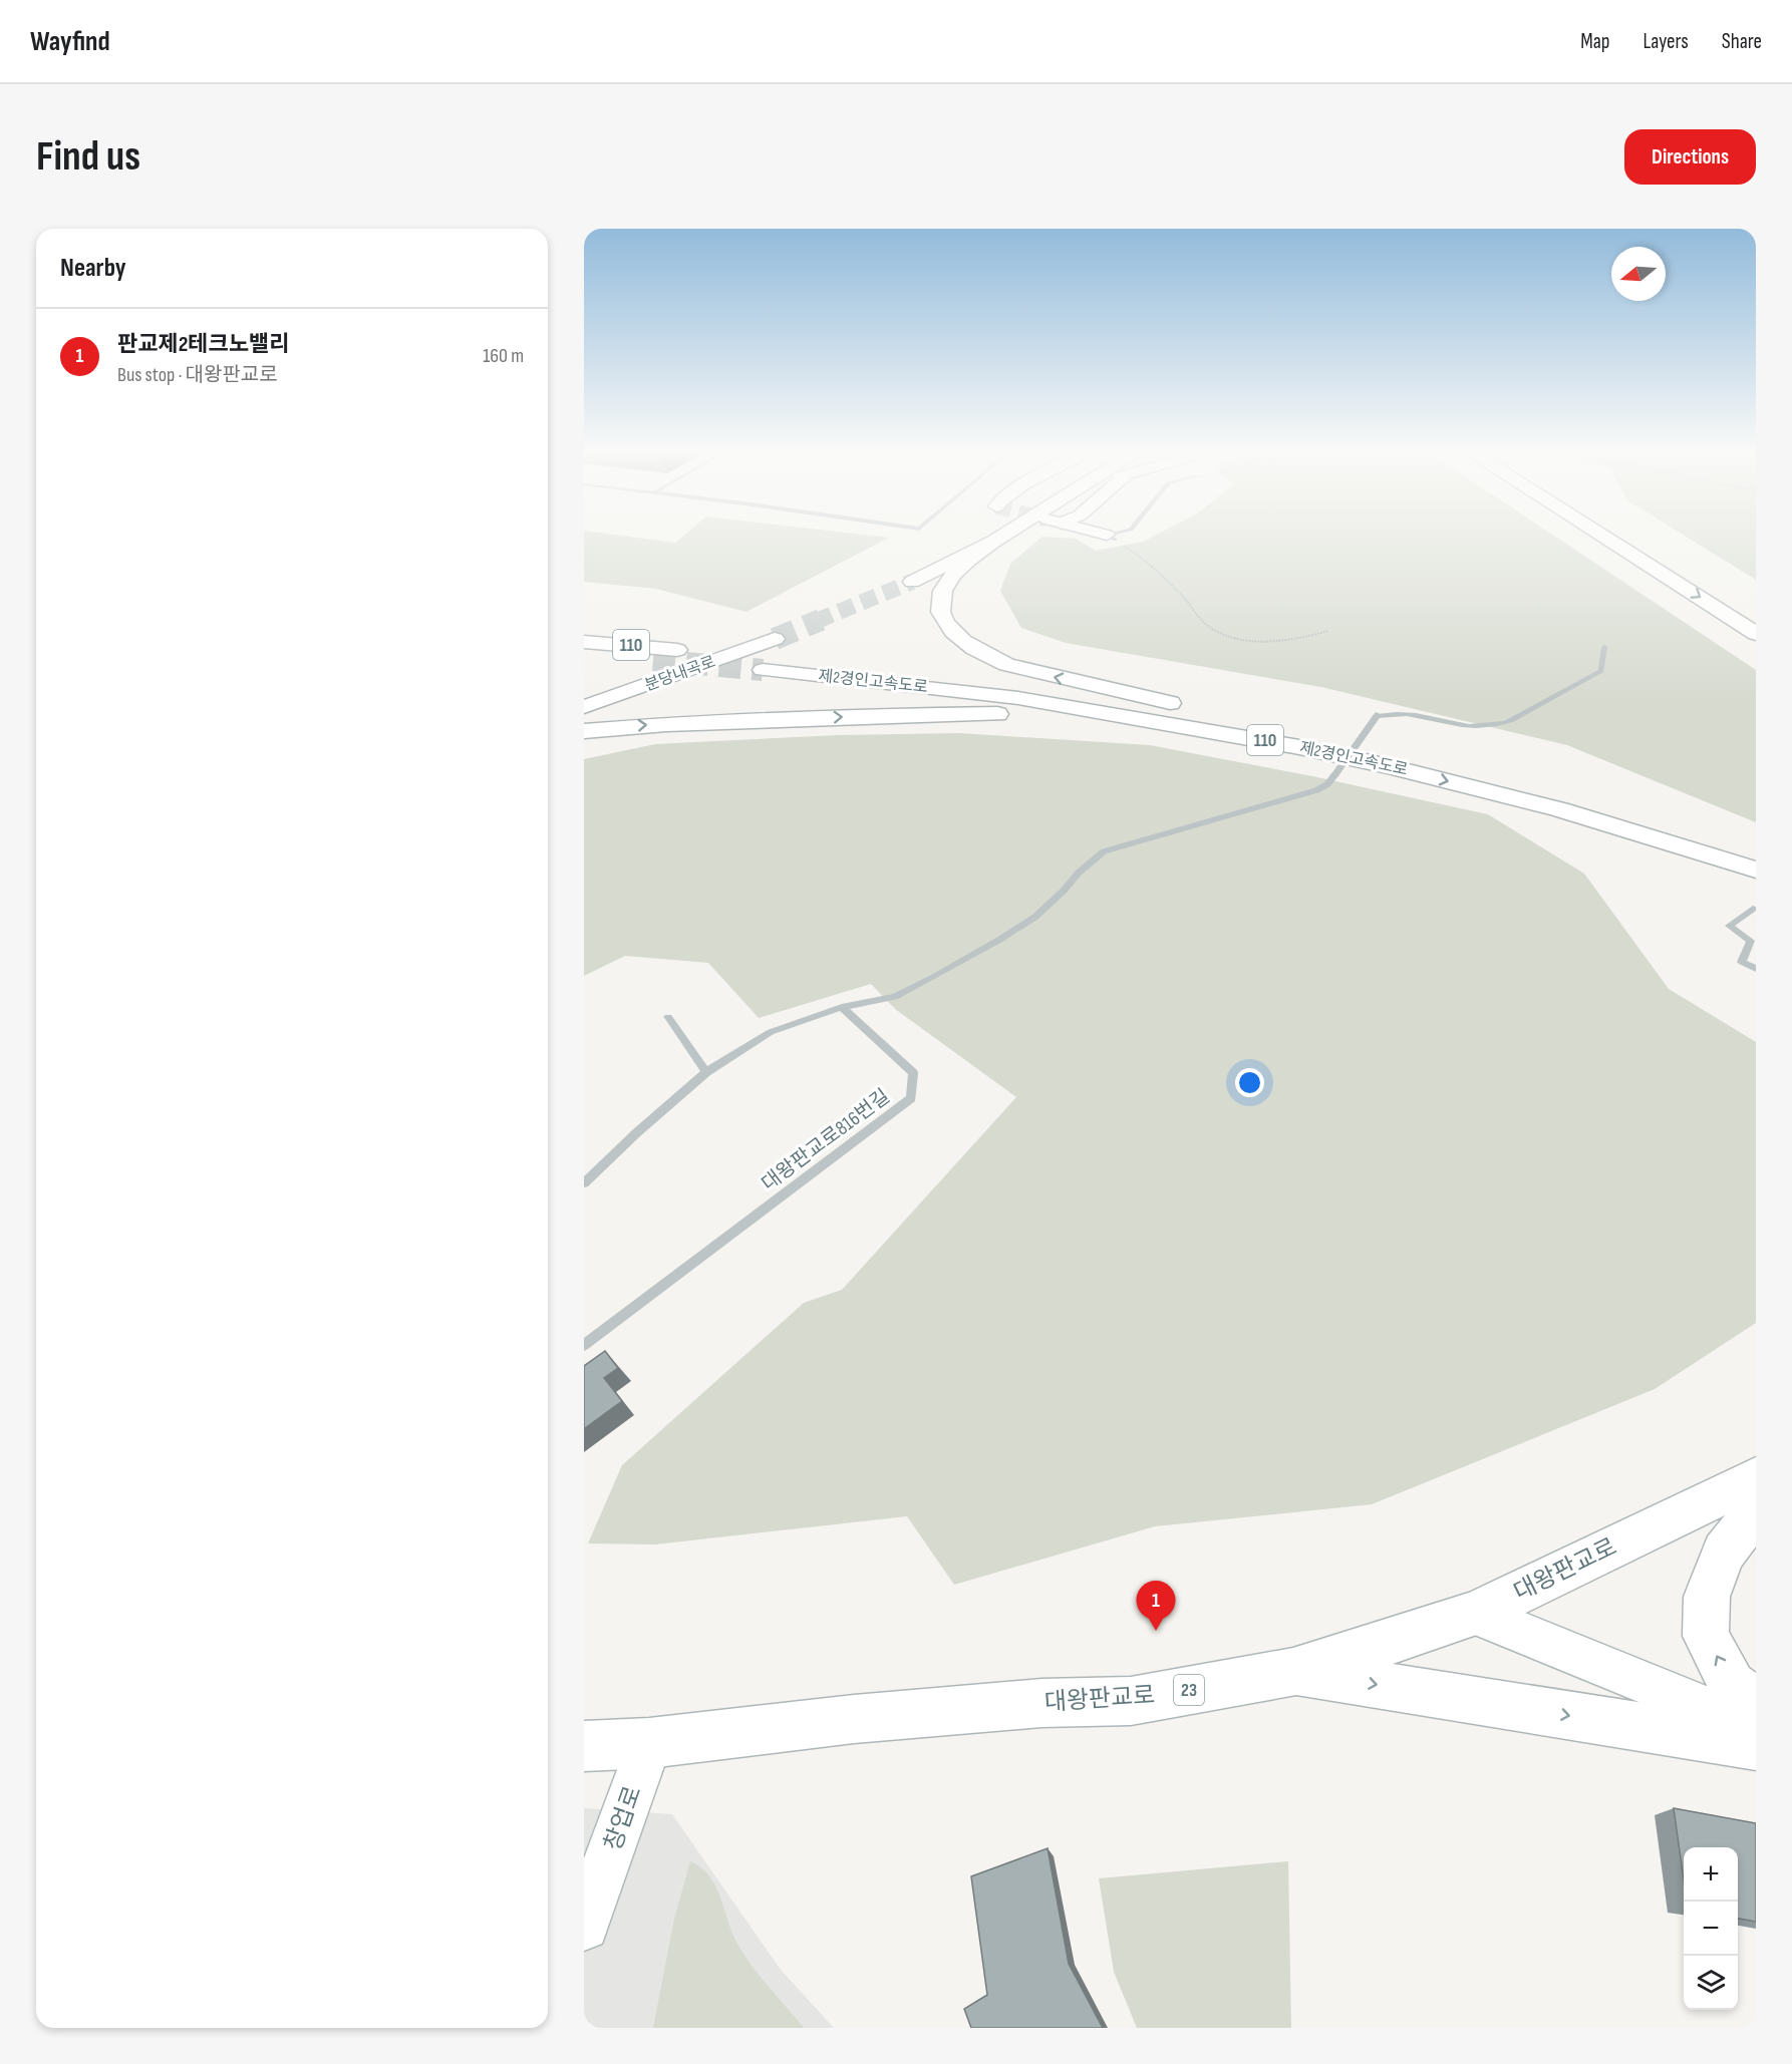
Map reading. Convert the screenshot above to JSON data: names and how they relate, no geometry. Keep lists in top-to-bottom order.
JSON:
{
  "streets": {
    "main road": [
      "110",
      "분당내곡로",
      "제2경인고속도로",
      "대왕판교로",
      "23"
    ],
    "street": ["창업로"],
    "lane": ["대왕판교로816번길"]
  },
  "crossings": [
    ["분당내곡로", "제2경인고속도로"],
    ["대왕판교로", "창업로"]
  ],
  "north": "left",
  "page": {
    "header": "Wayfind",
    "nav": ["Map", "Layers", "Share"],
    "buttons": "Directions",
    "title": "Find us",
    "heading": "Nearby",
    "list": [
      {
        "mark": "1",
        "name": "판교제2테크노밸리",
        "note": "Bus stop · 대왕판교로",
        "value": "160 m"
      }
    ],
    "pins": "1",
    "map_buttons": ["+", "−"]
  }
}
